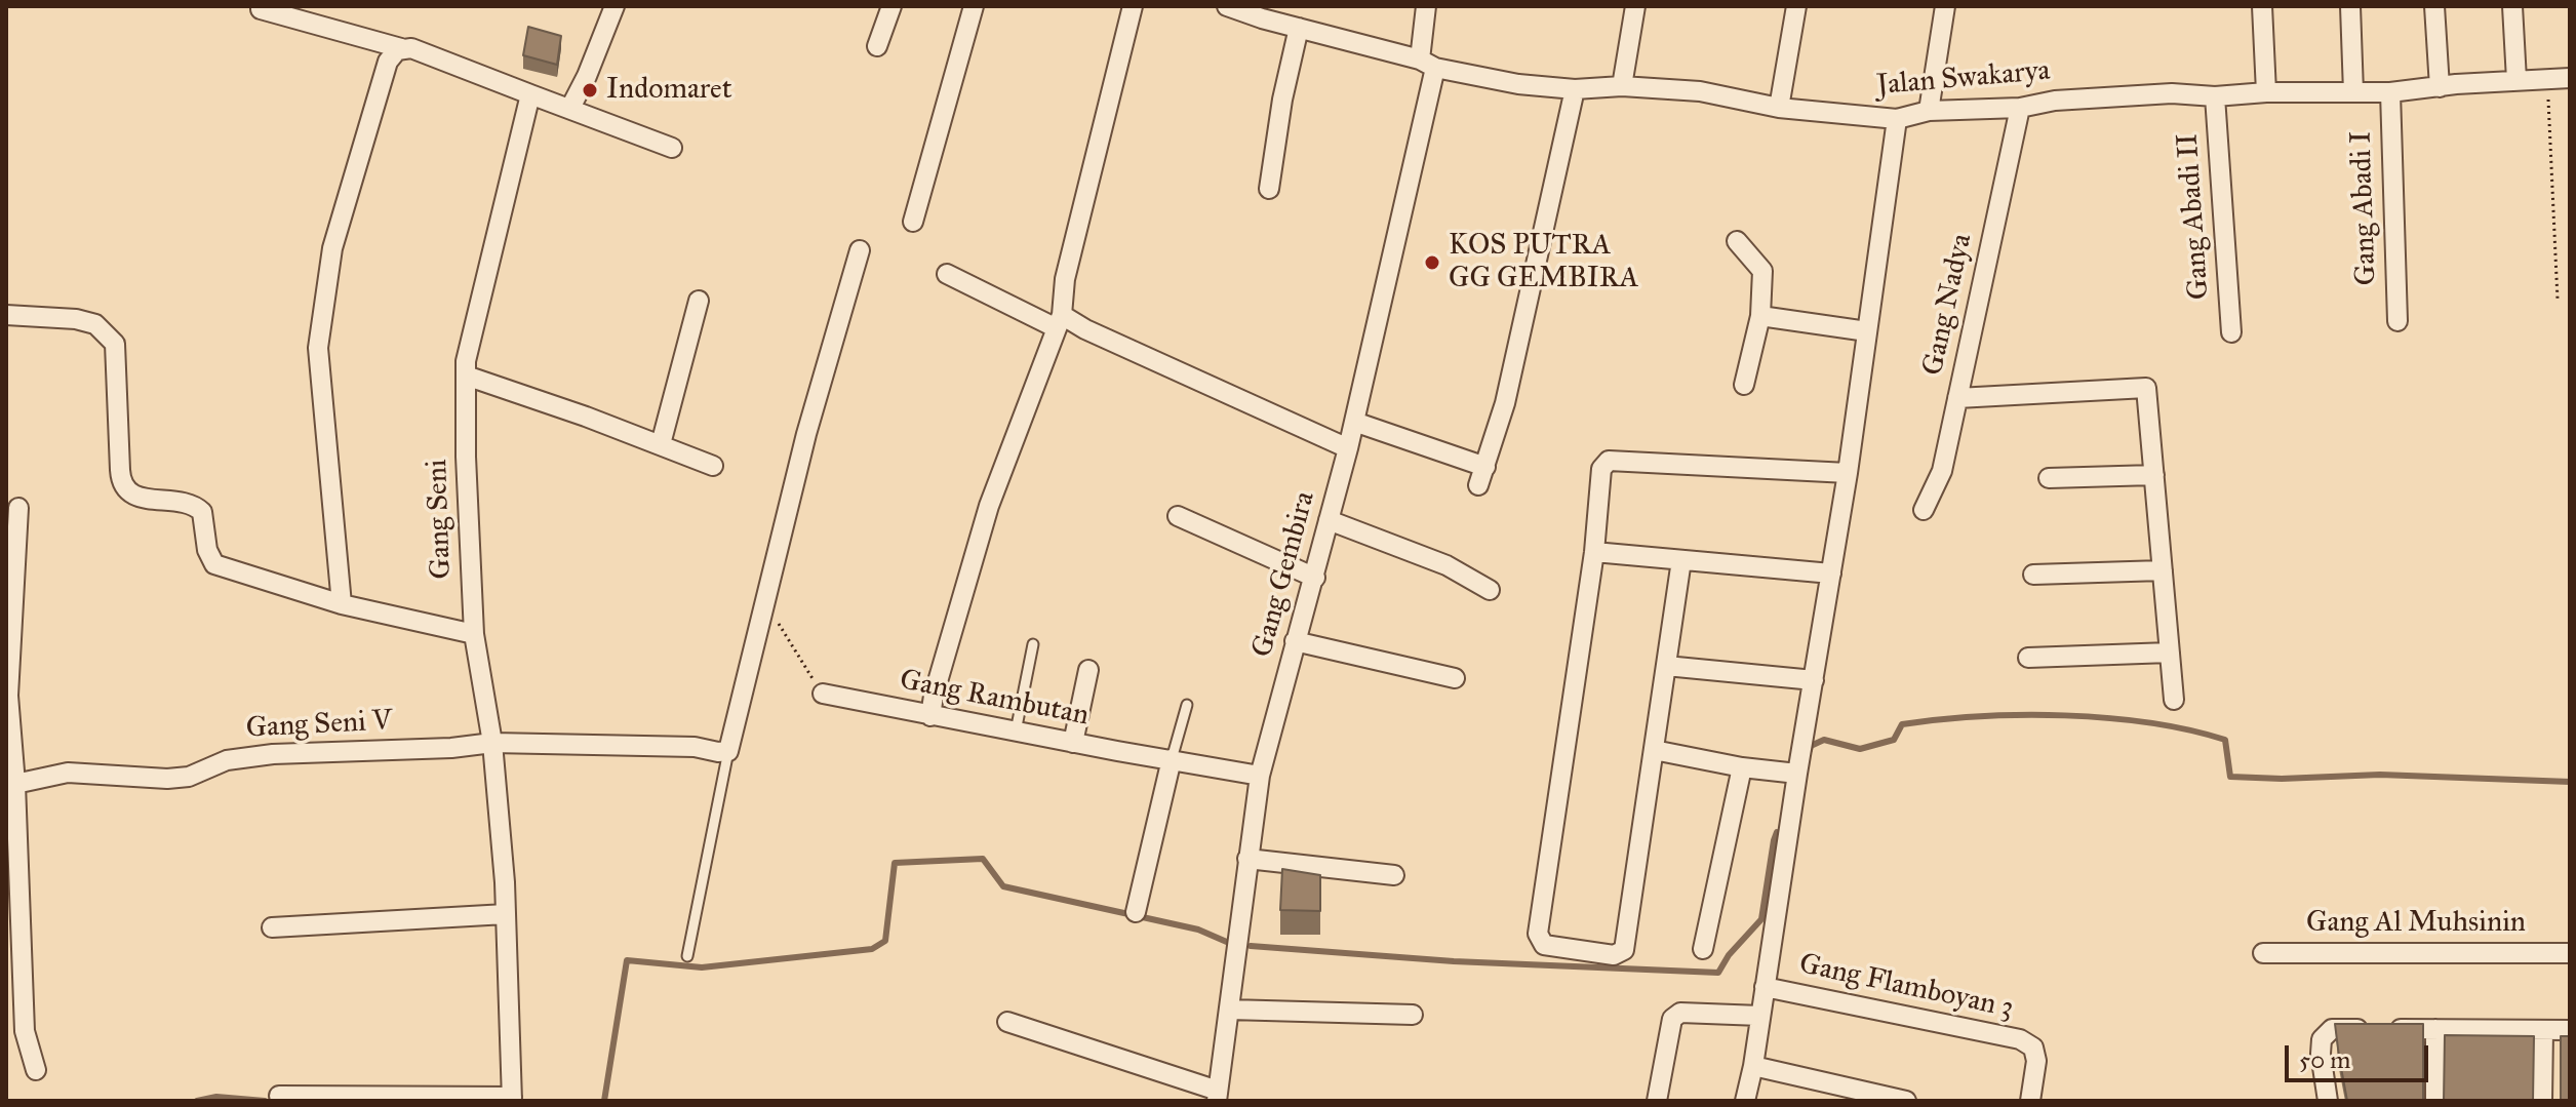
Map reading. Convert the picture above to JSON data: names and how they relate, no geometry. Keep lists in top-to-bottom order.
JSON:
{
  "streets": {
    "street": [
      "Jalan Swakarya",
      "Gang Abadi I",
      "Gang Abadi II",
      "Gang Nadya",
      "Gang Seni",
      "Gang Gembira",
      "Gang Rambutan",
      "Gang Seni V",
      "Gang Al Muhsinin",
      "Gang Flamboyan 3"
    ]
  },
  "crossings": [
    ["Jalan Swakarya", "Gang Abadi I"],
    ["Jalan Swakarya", "Gang Abadi II"],
    ["Jalan Swakarya", "Gang Nadya"],
    ["Jalan Swakarya", "Gang Gembira"],
    ["Gang Seni", "Gang Seni V"],
    ["Gang Gembira", "Gang Rambutan"]
  ],
  "places": ["Indomaret", "KOS PUTRA GG GEMBIRA"],
  "scale_bar": "50 m"
}
